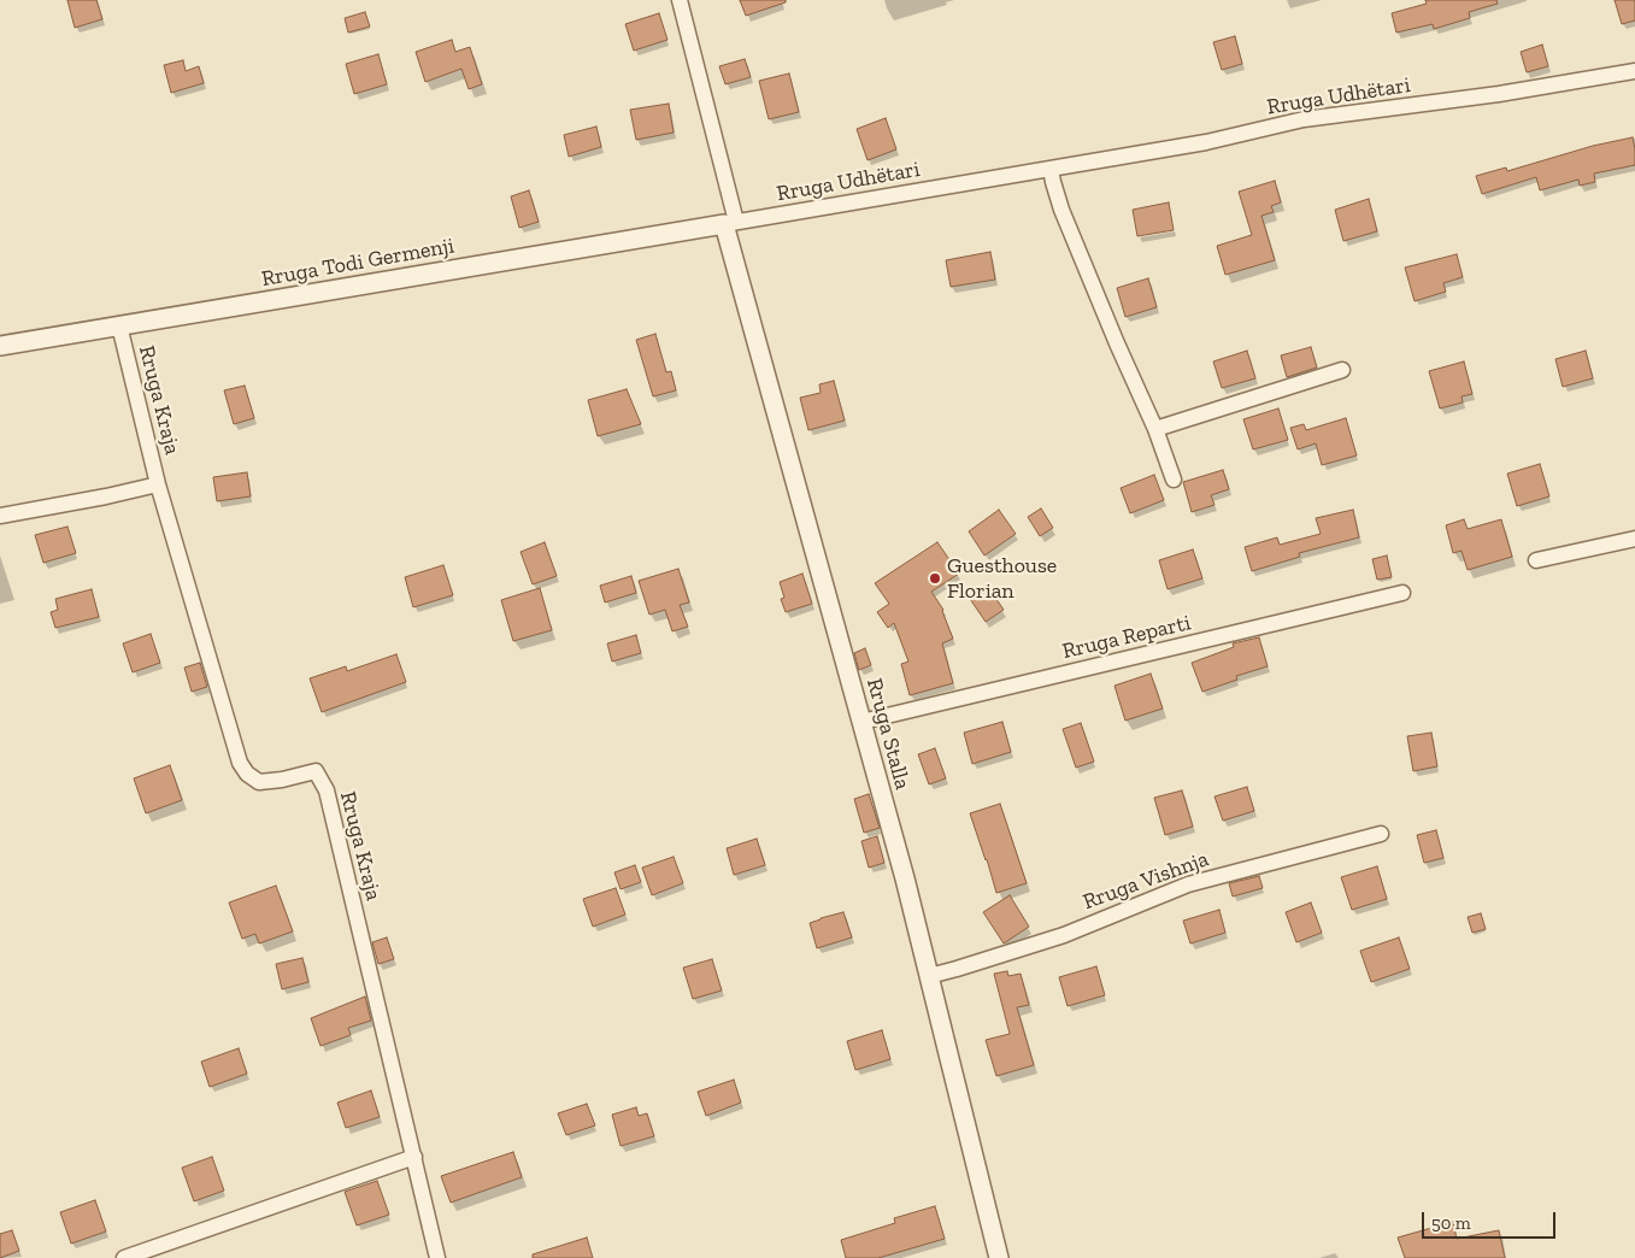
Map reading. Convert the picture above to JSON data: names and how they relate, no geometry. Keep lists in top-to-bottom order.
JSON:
{
  "streets": {
    "street": [
      "Rruga Udhëtari",
      "Rruga Todi Germenji",
      "Rruga Kraja",
      "Rruga Reparti",
      "Rruga Stalla",
      "Rruga Vishnja"
    ]
  },
  "crossings": [
    ["Rruga Udhëtari", "Rruga Todi Germenji"],
    ["Rruga Udhëtari", "Rruga Stalla"],
    ["Rruga Todi Germenji", "Rruga Kraja"],
    ["Rruga Todi Germenji", "Rruga Stalla"],
    ["Rruga Reparti", "Rruga Stalla"],
    ["Rruga Stalla", "Rruga Vishnja"]
  ],
  "places": ["Guesthouse Florian"],
  "scale_bar": "50 m"
}
